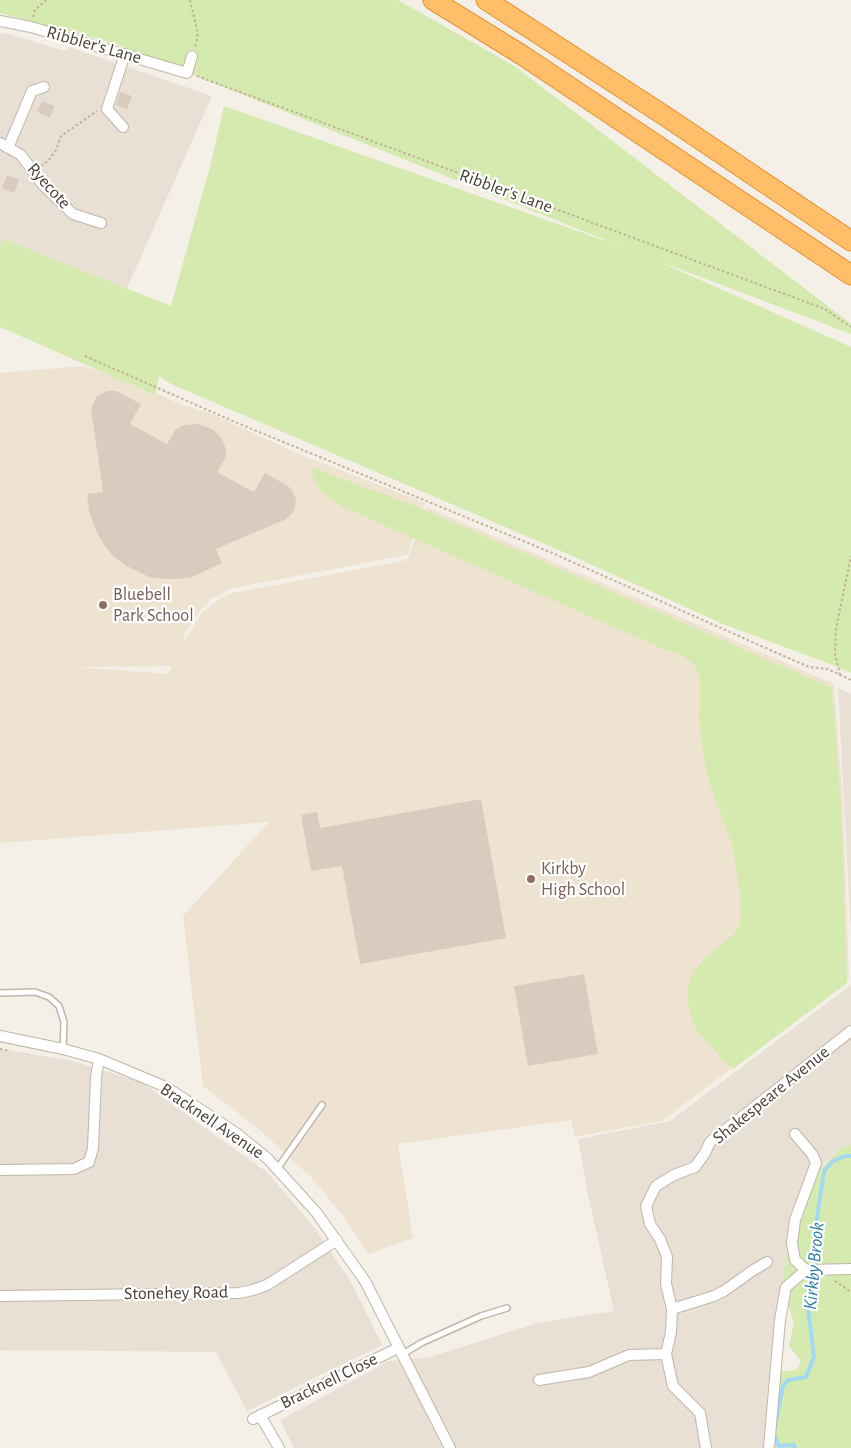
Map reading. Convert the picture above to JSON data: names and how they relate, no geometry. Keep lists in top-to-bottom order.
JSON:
{
  "streets": {
    "street": [
      "Ribbler's Lane",
      "Ryecote",
      "Shakespeare Avenue",
      "Bracknell Avenue",
      "Stonehey Road",
      "Bracknell Close"
    ]
  },
  "crossings": [
    ["Bracknell Avenue", "Stonehey Road"],
    ["Bracknell Avenue", "Bracknell Close"]
  ],
  "water": ["Kirkby Brook"],
  "places": ["Bluebell Park School", "Kirkby High School"]
}
